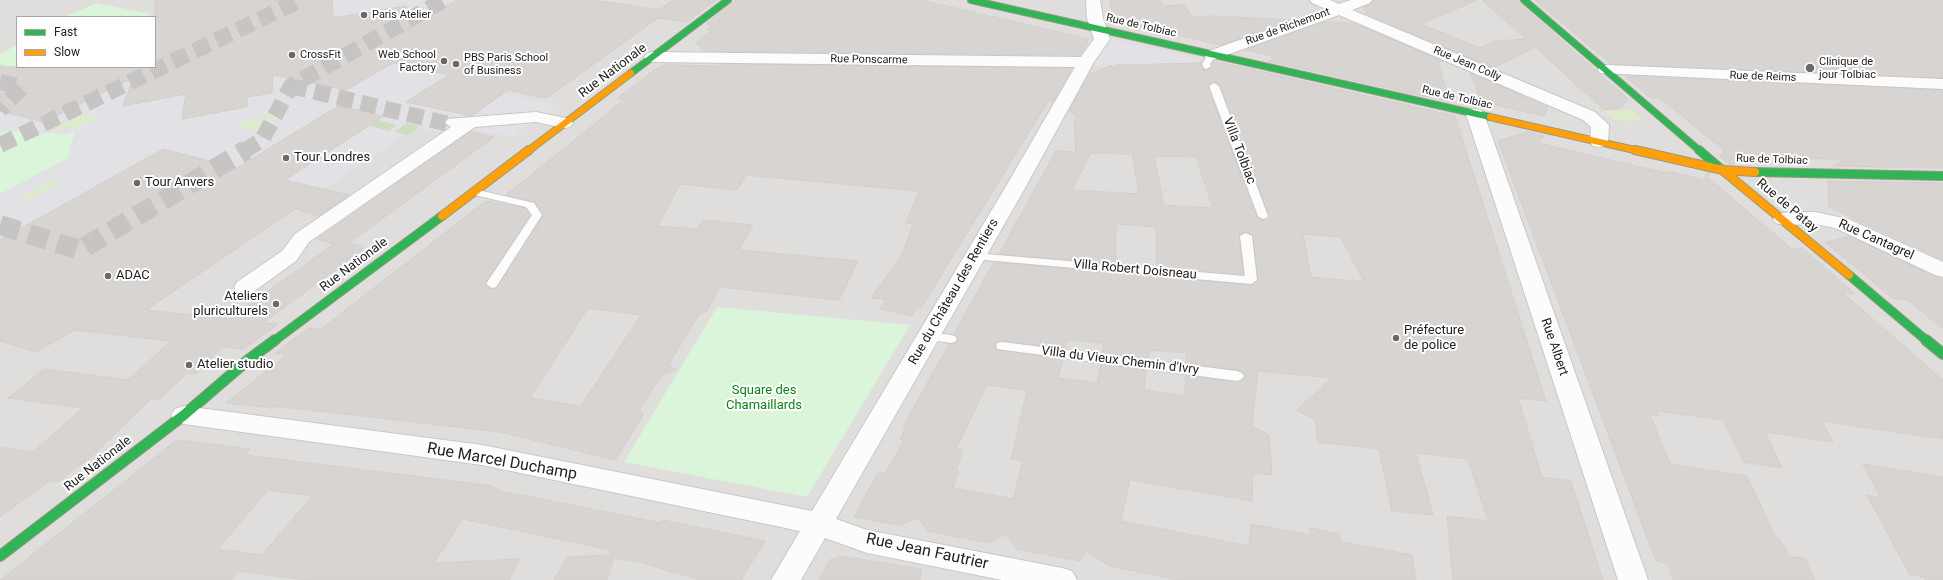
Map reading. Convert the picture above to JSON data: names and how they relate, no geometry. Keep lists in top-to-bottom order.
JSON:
{
  "streets": {
    "street": [
      "Rue de Tolbiac",
      "Rue de Richemont",
      "Rue Ponscarme",
      "Rue Jean Colly",
      "Rue Nationale",
      "Rue de Reims",
      "Rue de Patay",
      "Rue Cantagrel",
      "Rue du Château des Rentiers",
      "Rue Albert",
      "Rue Marcel Duchamp",
      "Rue Jean Fautrier"
    ],
    "lane": ["Villa Tolbiac", "Villa Robert Doisneau", "Villa du Vieux Chemin d'Ivry"]
  },
  "crossings": [
    ["Rue de Tolbiac", "Rue de Richemont"],
    ["Rue de Tolbiac", "Rue Jean Colly"],
    ["Rue de Tolbiac", "Rue de Patay"],
    ["Rue de Tolbiac", "Rue du Château des Rentiers"],
    ["Rue de Tolbiac", "Rue Albert"],
    ["Rue de Richemont", "Rue Jean Colly"],
    ["Rue Ponscarme", "Rue Nationale"],
    ["Rue Ponscarme", "Rue du Château des Rentiers"],
    ["Rue Nationale", "Rue Marcel Duchamp"],
    ["Rue de Reims", "Rue de Patay"],
    ["Rue de Patay", "Rue Cantagrel"],
    ["Villa Robert Doisneau", "Rue du Château des Rentiers"],
    ["Rue du Château des Rentiers", "Rue Marcel Duchamp"],
    ["Rue du Château des Rentiers", "Rue Jean Fautrier"],
    ["Rue Marcel Duchamp", "Rue Jean Fautrier"]
  ],
  "parks": ["Square des Chamaillards"],
  "places": [
    "Paris Atelier",
    "CrossFit",
    "Web School Factory",
    "PBS Paris School of Business",
    "Clinique de jour Tolbiac",
    "Tour Londres",
    "Tour Anvers",
    "ADAC",
    "Ateliers pluriculturels",
    "Préfecture de police",
    "Atelier studio"
  ],
  "legend": ["Fast", "Slow"]
}
